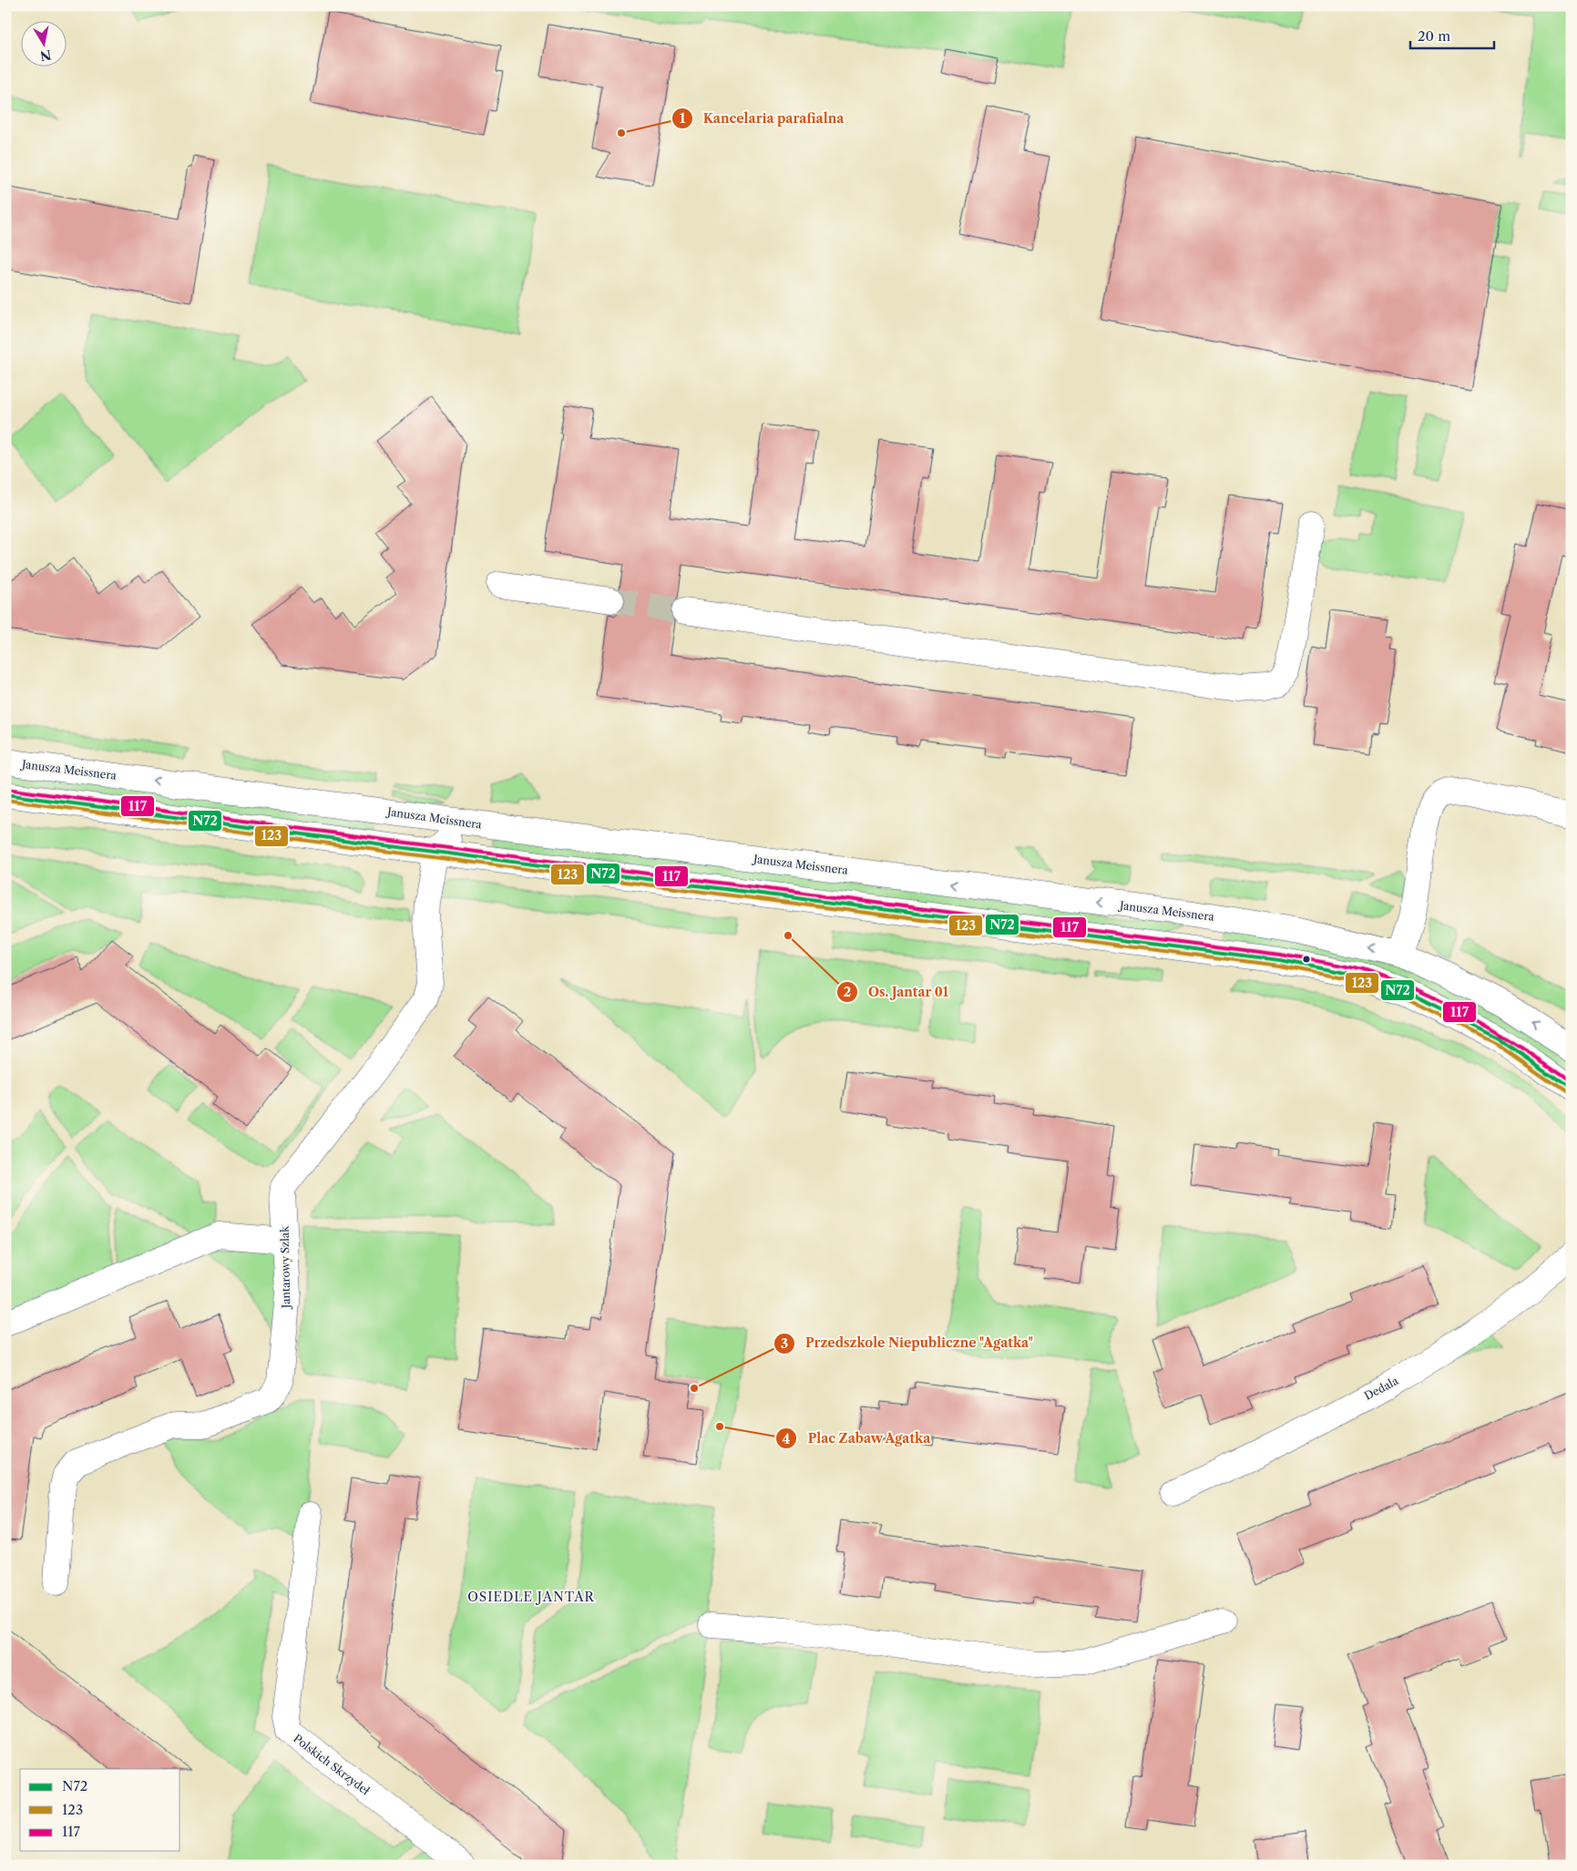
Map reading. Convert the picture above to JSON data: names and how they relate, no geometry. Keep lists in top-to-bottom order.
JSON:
{
  "streets": {
    "street": [
      "Janusza Meissnera",
      "Jantarowy Szlak",
      "Dedala",
      "Polskich Skrzydeł"
    ]
  },
  "districts": ["OSIEDLE JANTAR"],
  "places": [
    "Kancelaria parafialna",
    "Os. Jantar 01",
    "Przedszkole Niepubliczne \"Agatka\"",
    "Plac Zabaw Agatka"
  ],
  "lines": ["transit line 117", "transit line N72", "transit line 123"],
  "legend": ["N72", "123", "117"],
  "scale_bar": "20 m",
  "north": "bottom"
}
